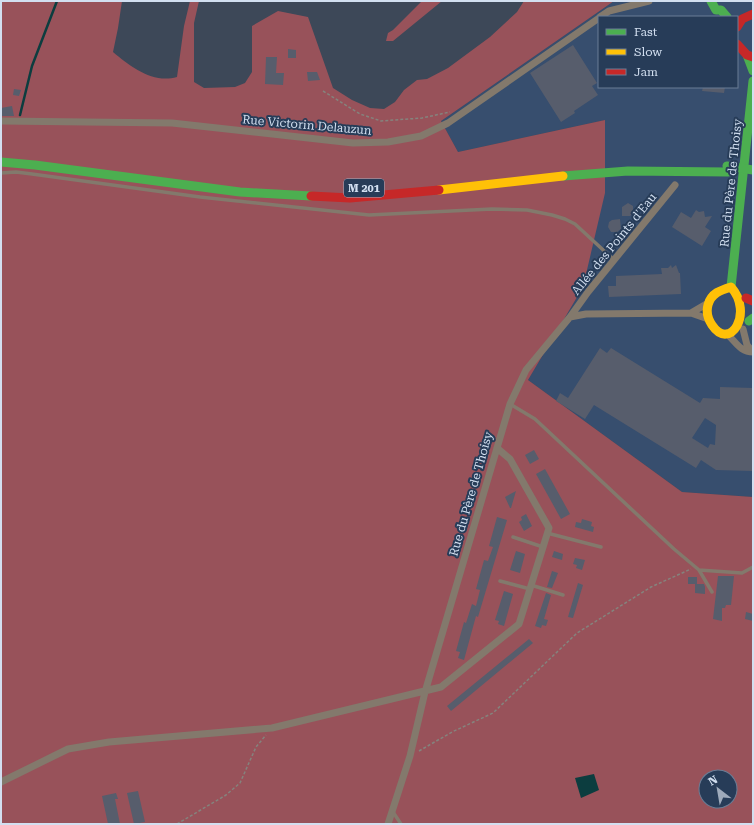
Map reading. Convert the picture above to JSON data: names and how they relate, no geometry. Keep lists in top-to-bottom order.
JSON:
{
  "streets": {
    "main road": ["Rue du Père de Thoisy", "M 201"],
    "street": ["Rue Victorin Delauzun", "Allée des Points d'Eau"]
  },
  "crossings": [
    ["Rue du Père de Thoisy", "Allée des Points d'Eau"]
  ],
  "legend": ["Fast", "Slow", "Jam"],
  "north": "top left"
}
